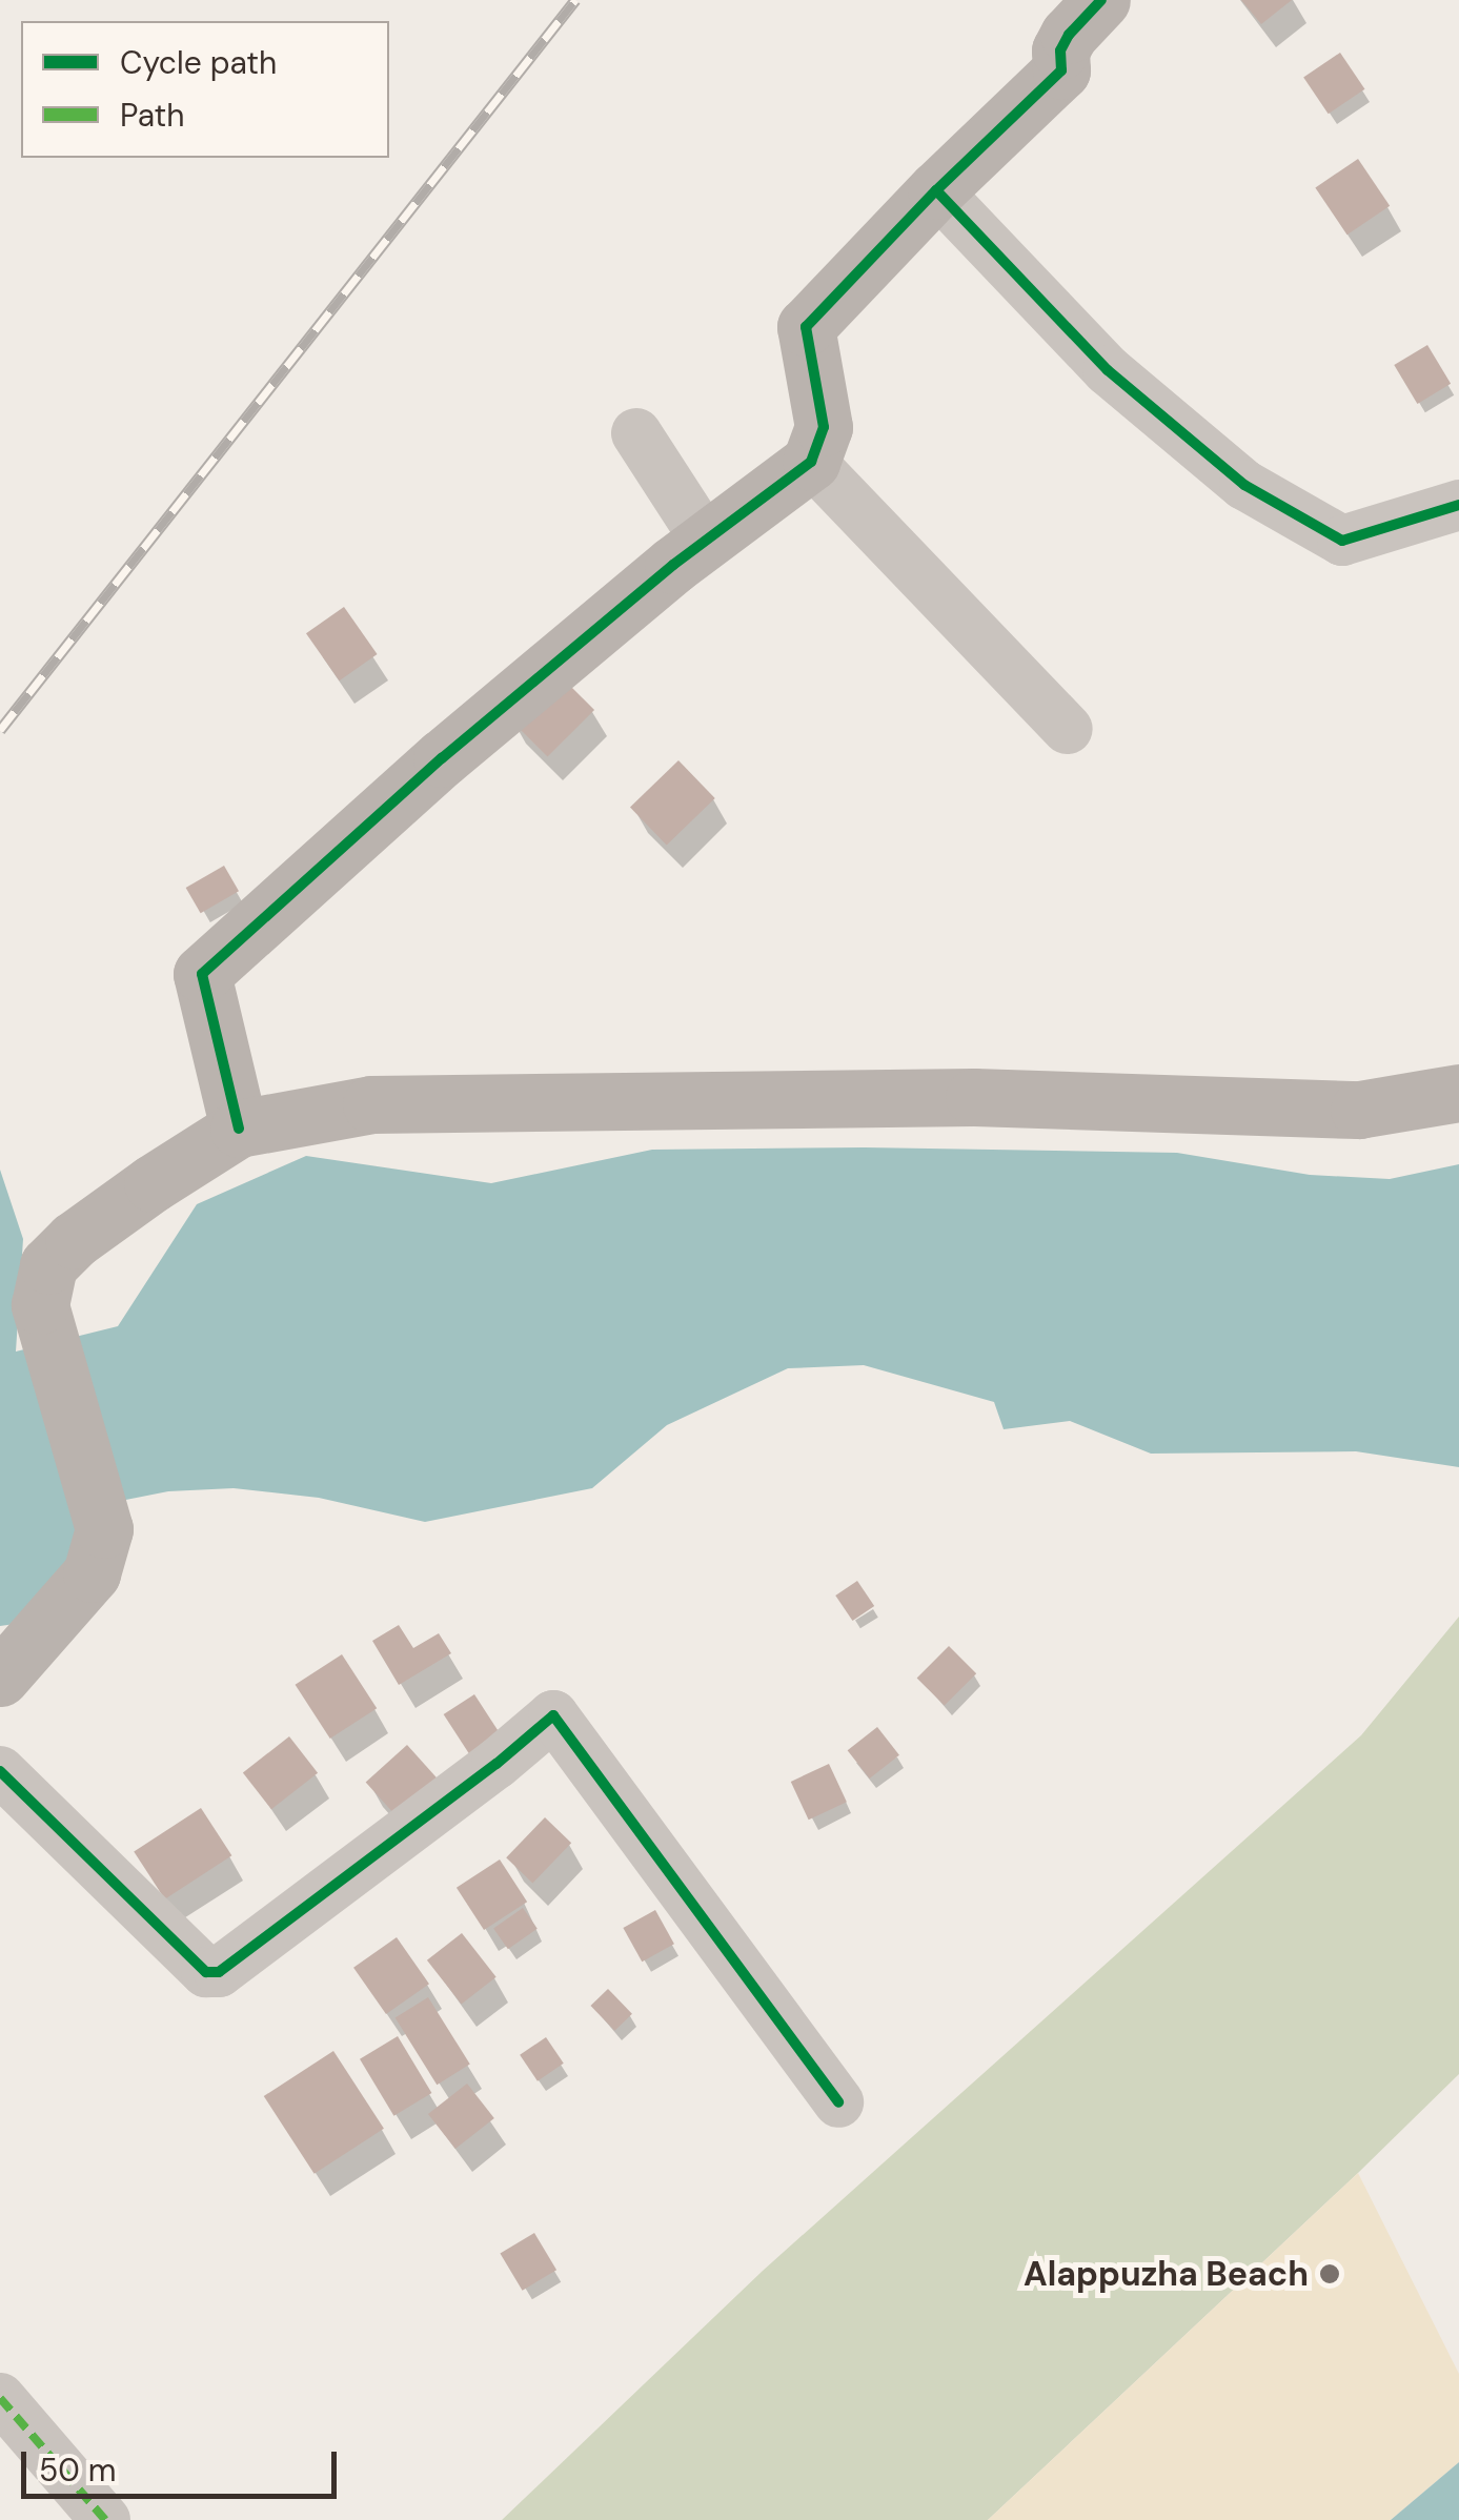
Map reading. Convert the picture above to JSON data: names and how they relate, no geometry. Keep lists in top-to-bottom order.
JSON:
{
  "places": ["Alappuzha Beach"],
  "legend": ["Cycle path", "Path"],
  "scale_bar": "50 m"
}
